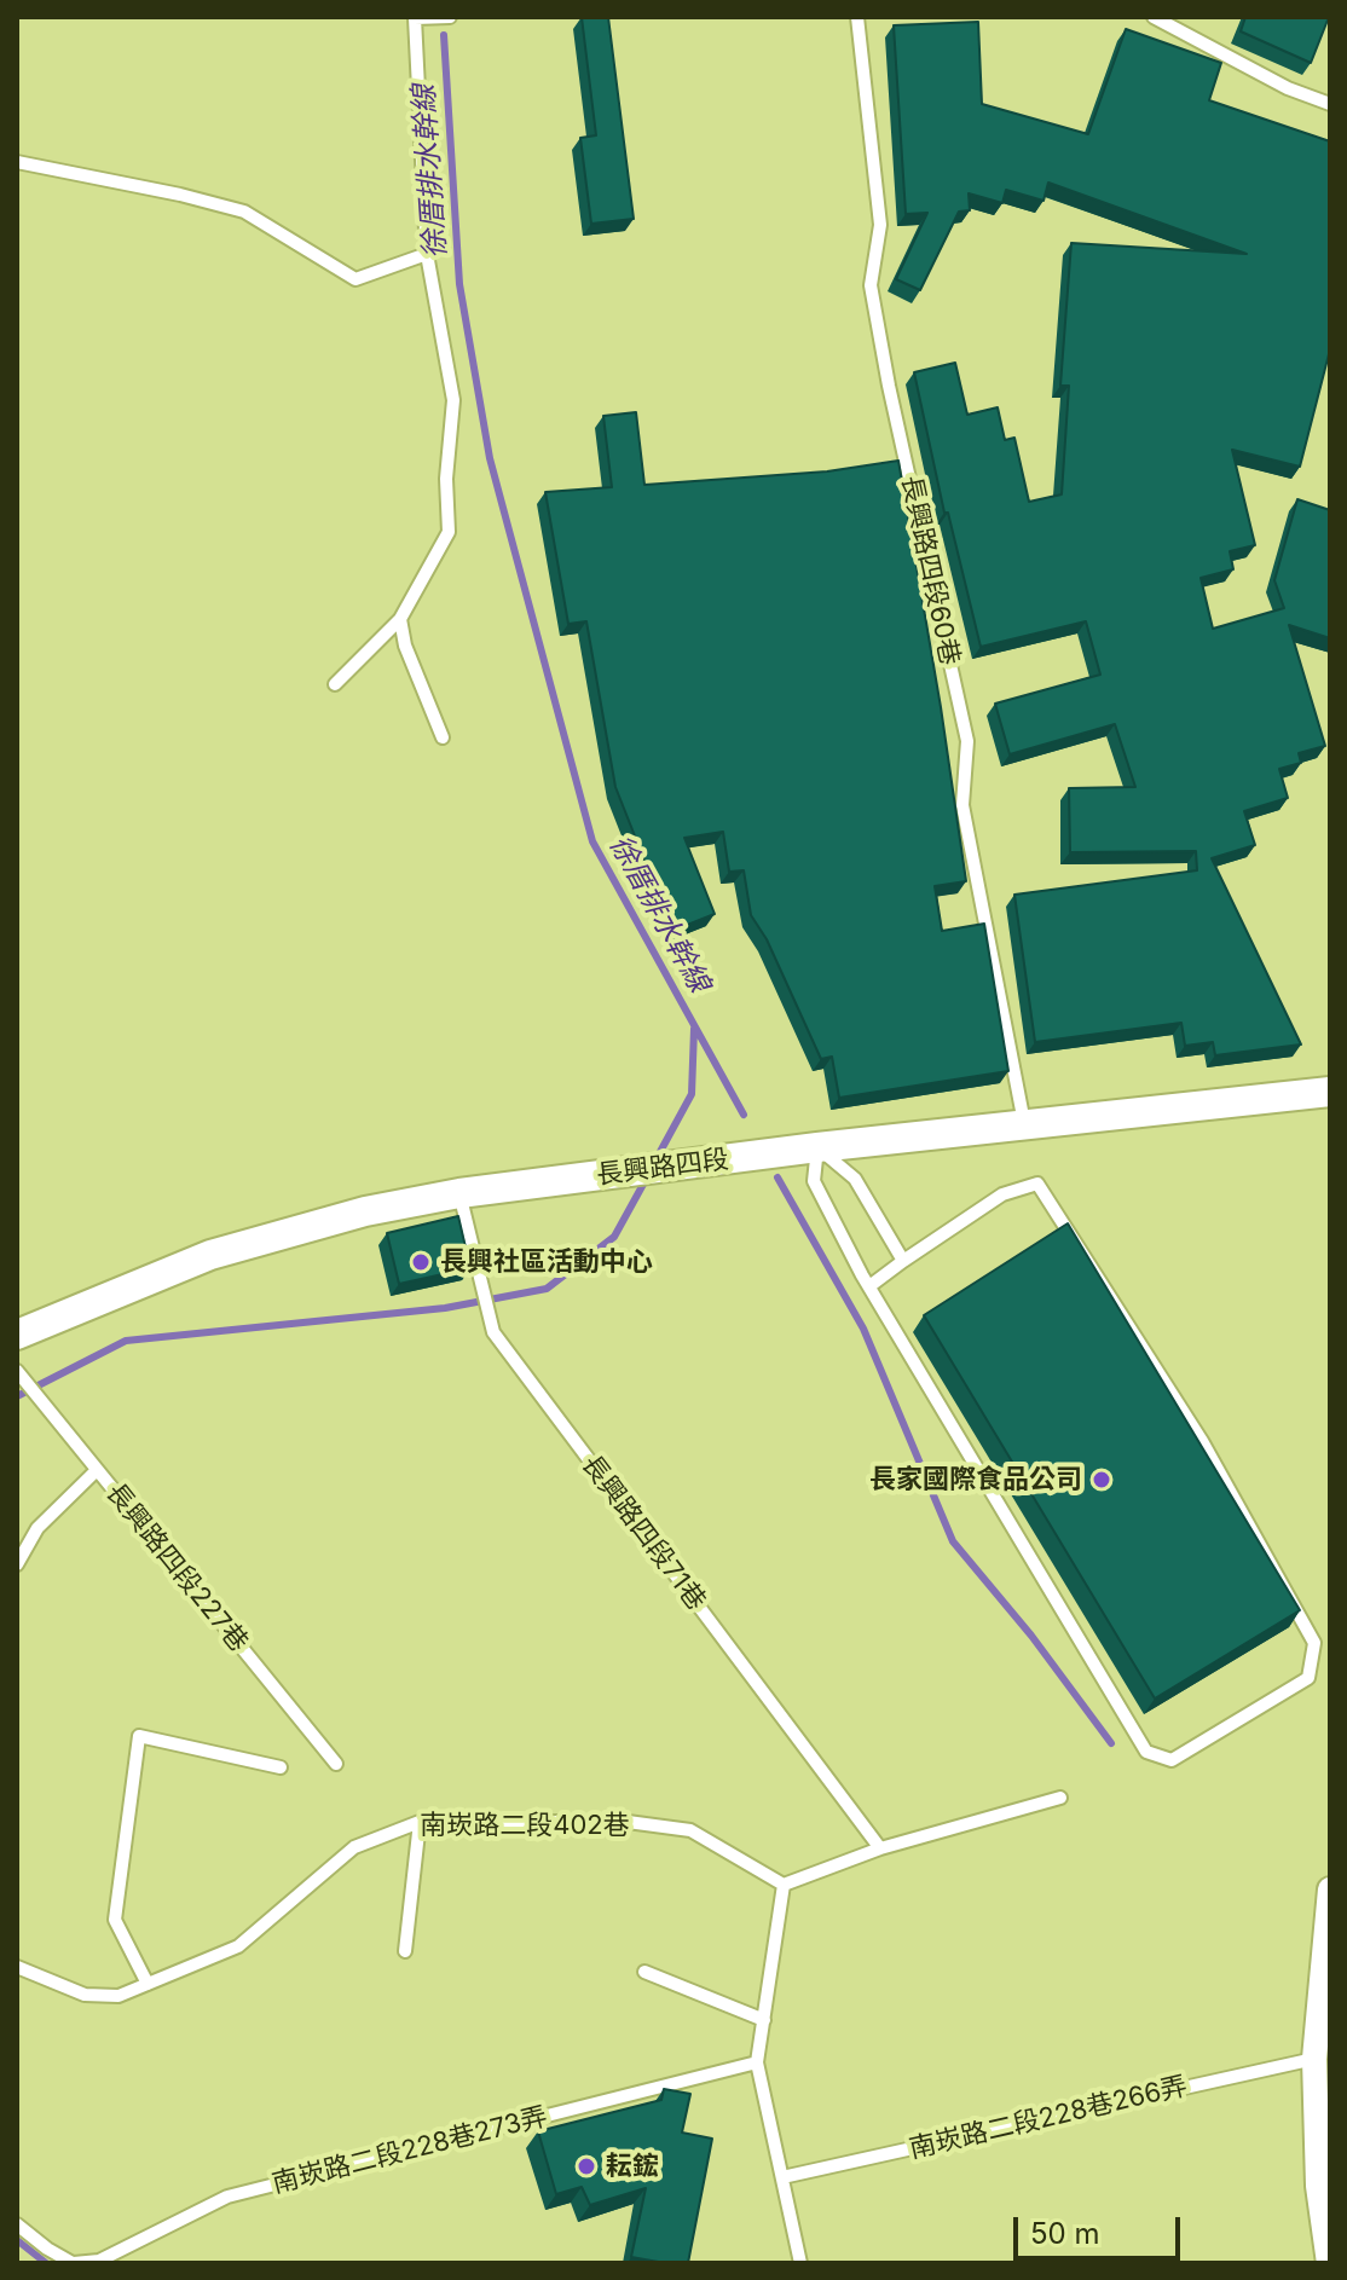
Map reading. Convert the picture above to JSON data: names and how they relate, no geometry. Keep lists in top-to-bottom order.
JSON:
{
  "streets": {
    "street": ["長興路四段"],
    "lane": [
      "長興路四段60巷",
      "長興路四段71巷",
      "長興路四段227巷",
      "南崁路二段402巷",
      "南崁路二段228巷266弄",
      "南崁路二段228巷273弄"
    ]
  },
  "crossings": [
    ["長興路四段60巷", "長興路四段"],
    ["長興路四段", "長興路四段71巷"]
  ],
  "water": ["徐厝排水幹線"],
  "places": ["長興社區活動中心", "長家國際食品公司", "耘鋐"],
  "scale_bar": "50 m"
}
